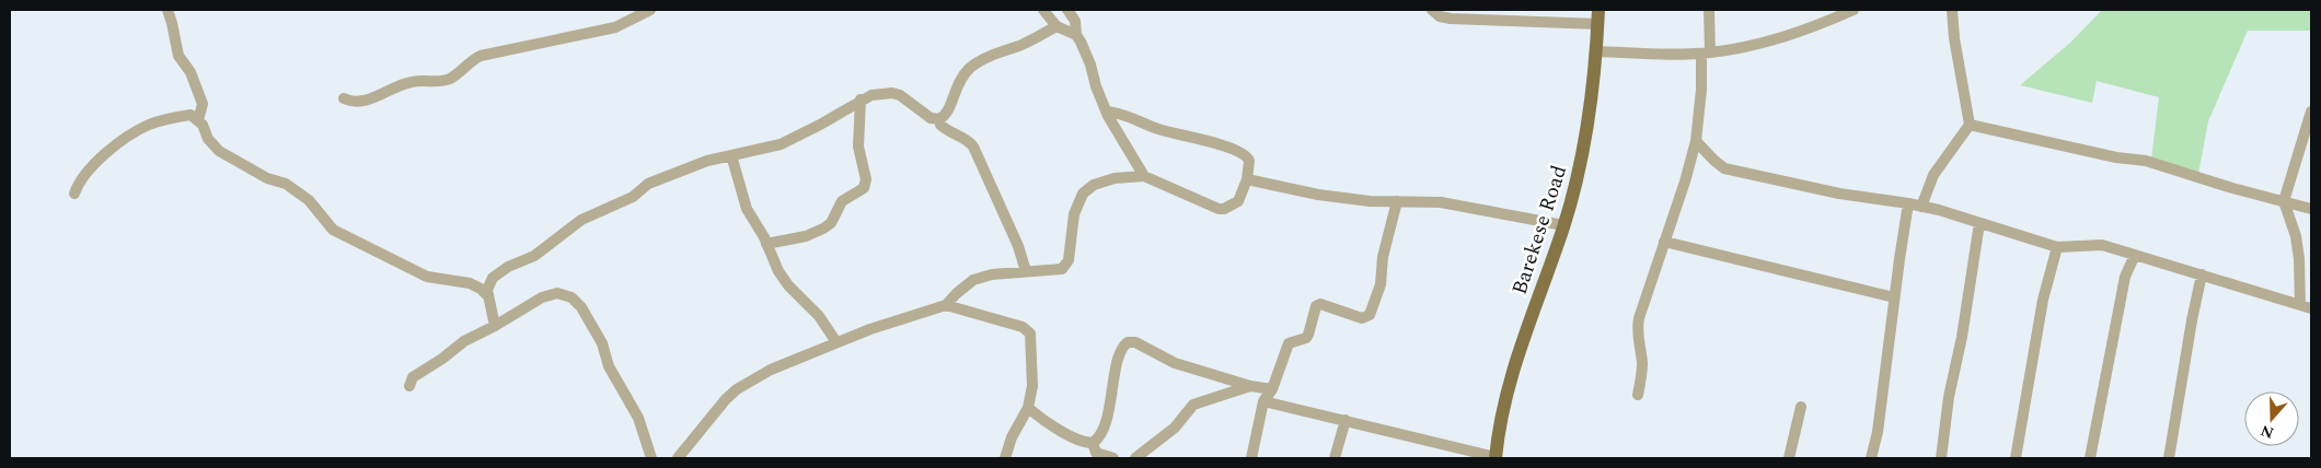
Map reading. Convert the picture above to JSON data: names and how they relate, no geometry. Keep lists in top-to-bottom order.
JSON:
{
  "streets": {
    "main road": ["Barekese Road"]
  },
  "north": "bottom"
}
